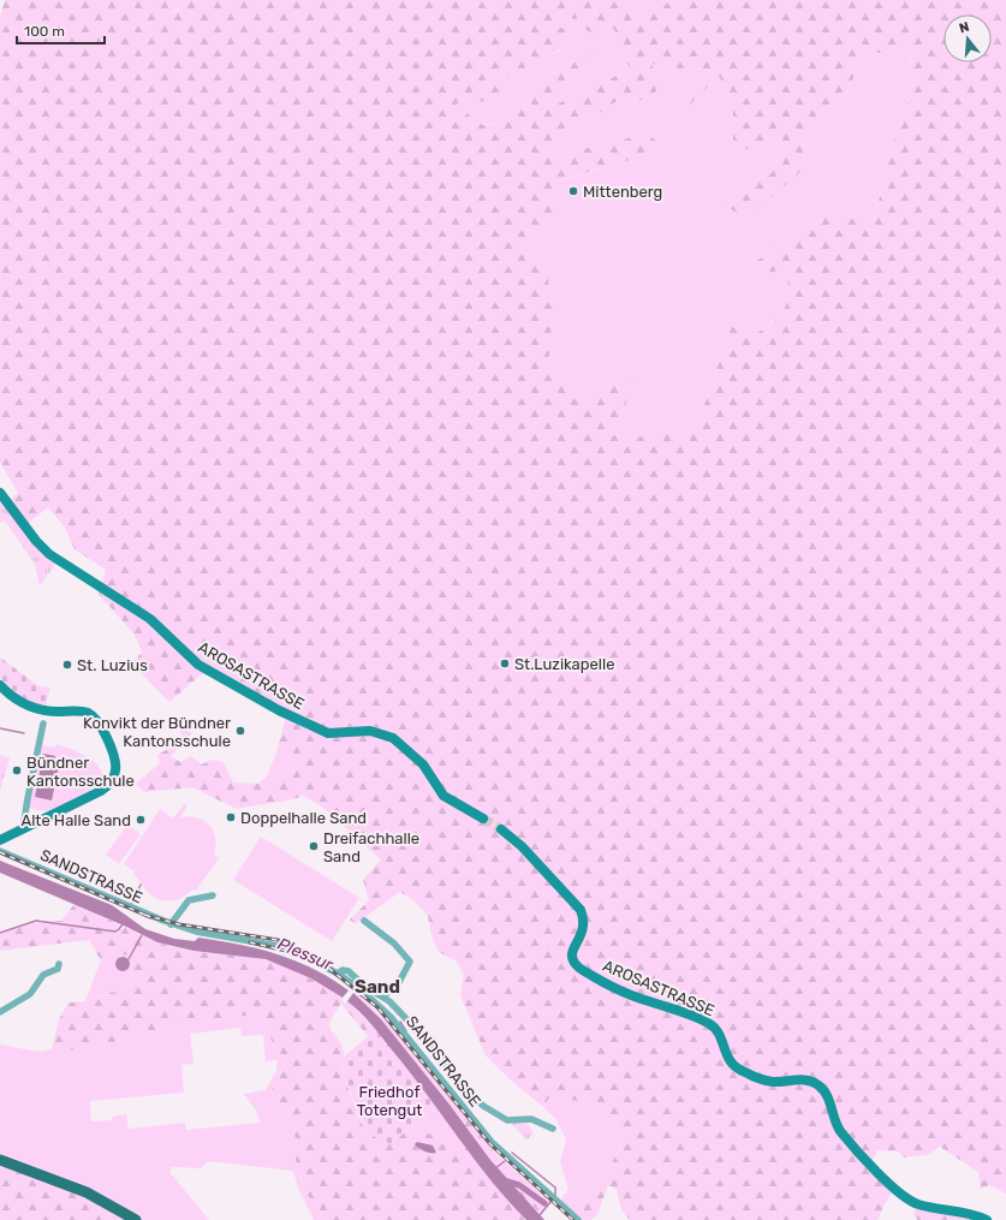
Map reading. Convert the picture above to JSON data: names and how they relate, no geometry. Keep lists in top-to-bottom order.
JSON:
{
  "streets": {
    "main road": ["AROSASTRASSE"],
    "street": ["SANDSTRASSE"]
  },
  "districts": ["Sand"],
  "water": ["Plessur"],
  "parks": ["Friedhof Totengut"],
  "places": [
    "Mittenberg",
    "St.Luzikapelle",
    "St. Luzius",
    "Konvikt der Bündner Kantonsschule",
    "Bündner Kantonsschule",
    "Doppelhalle Sand",
    "Alte Halle Sand",
    "Dreifachhalle Sand"
  ],
  "scale_bar": "100 m",
  "north": "top"
}
